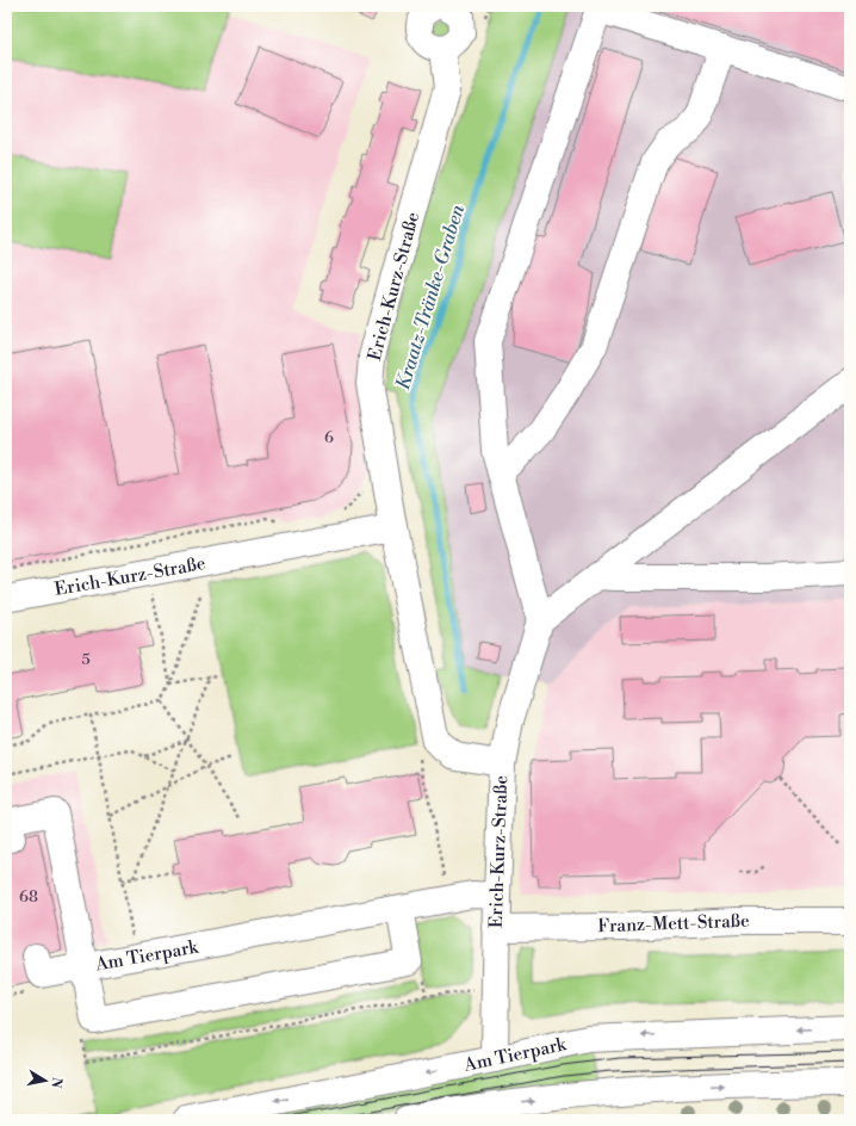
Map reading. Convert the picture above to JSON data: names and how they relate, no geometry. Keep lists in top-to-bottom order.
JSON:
{
  "streets": {
    "street": ["Erich-Kurz-Straße", "Franz-Mett-Straße", "Am Tierpark"]
  },
  "crossings": [
    ["Erich-Kurz-Straße", "Franz-Mett-Straße"],
    ["Erich-Kurz-Straße", "Am Tierpark"]
  ],
  "water": ["Kraatz-Tränke-Graben"],
  "house_numbers": ["6", "5", "68"],
  "north": "right"
}
